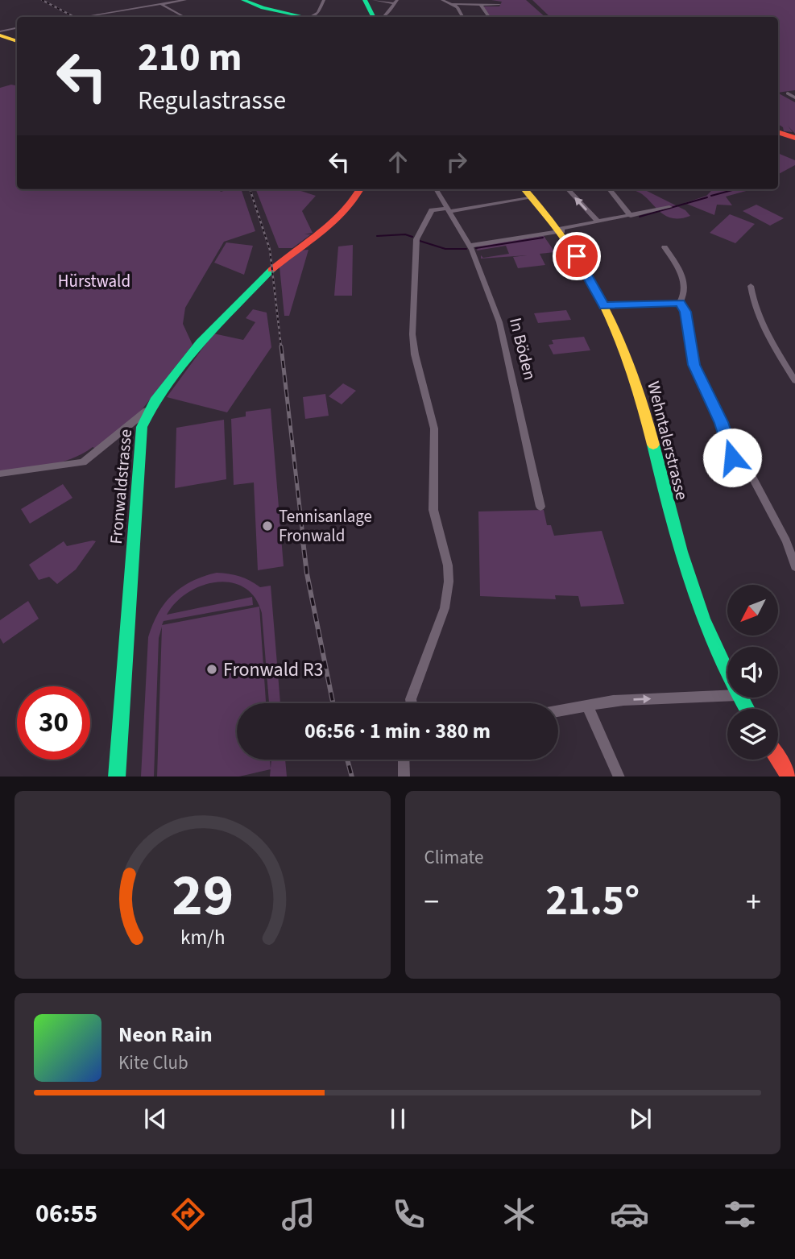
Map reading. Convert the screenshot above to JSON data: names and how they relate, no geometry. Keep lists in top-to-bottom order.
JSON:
{
  "streets": {
    "street": ["In Böden", "Wehntalerstrasse", "Fronwaldstrasse"]
  },
  "parks": ["Hürstwald"],
  "places": ["Tennisanlage Fronwald", "Fronwald R3"],
  "north": "bottom left",
  "page": {
    "turn": ["210 m", "Regulastrasse"],
    "limit": "30",
    "trip": "06:56 · 1 min · 380 m",
    "tile": "Climate",
    "heat": ["−", "21.5°", "+"],
    "song": ["Neon Rain", "Kite Club"],
    "tabs": "06:55",
    "gauge": ["29", "km/h"]
  }
}
